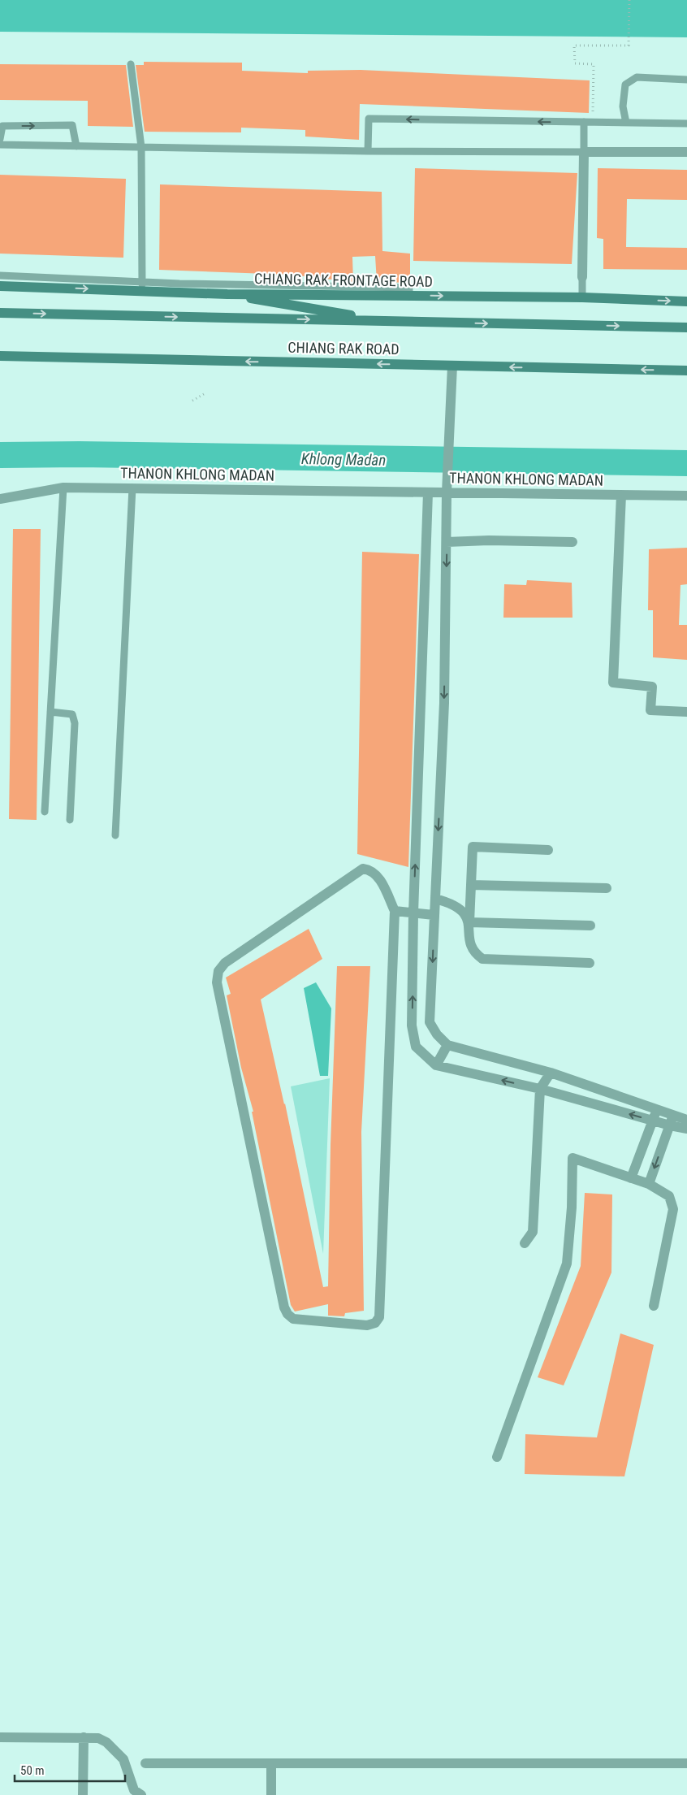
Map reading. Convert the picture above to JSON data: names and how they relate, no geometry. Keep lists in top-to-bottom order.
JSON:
{
  "streets": {
    "main road": ["CHIANG RAK FRONTAGE ROAD", "CHIANG RAK ROAD"],
    "street": ["THANON KHLONG MADAN"]
  },
  "one_way": ["CHIANG RAK FRONTAGE ROAD"],
  "water": ["Khlong Madan"],
  "scale_bar": "50 m"
}
